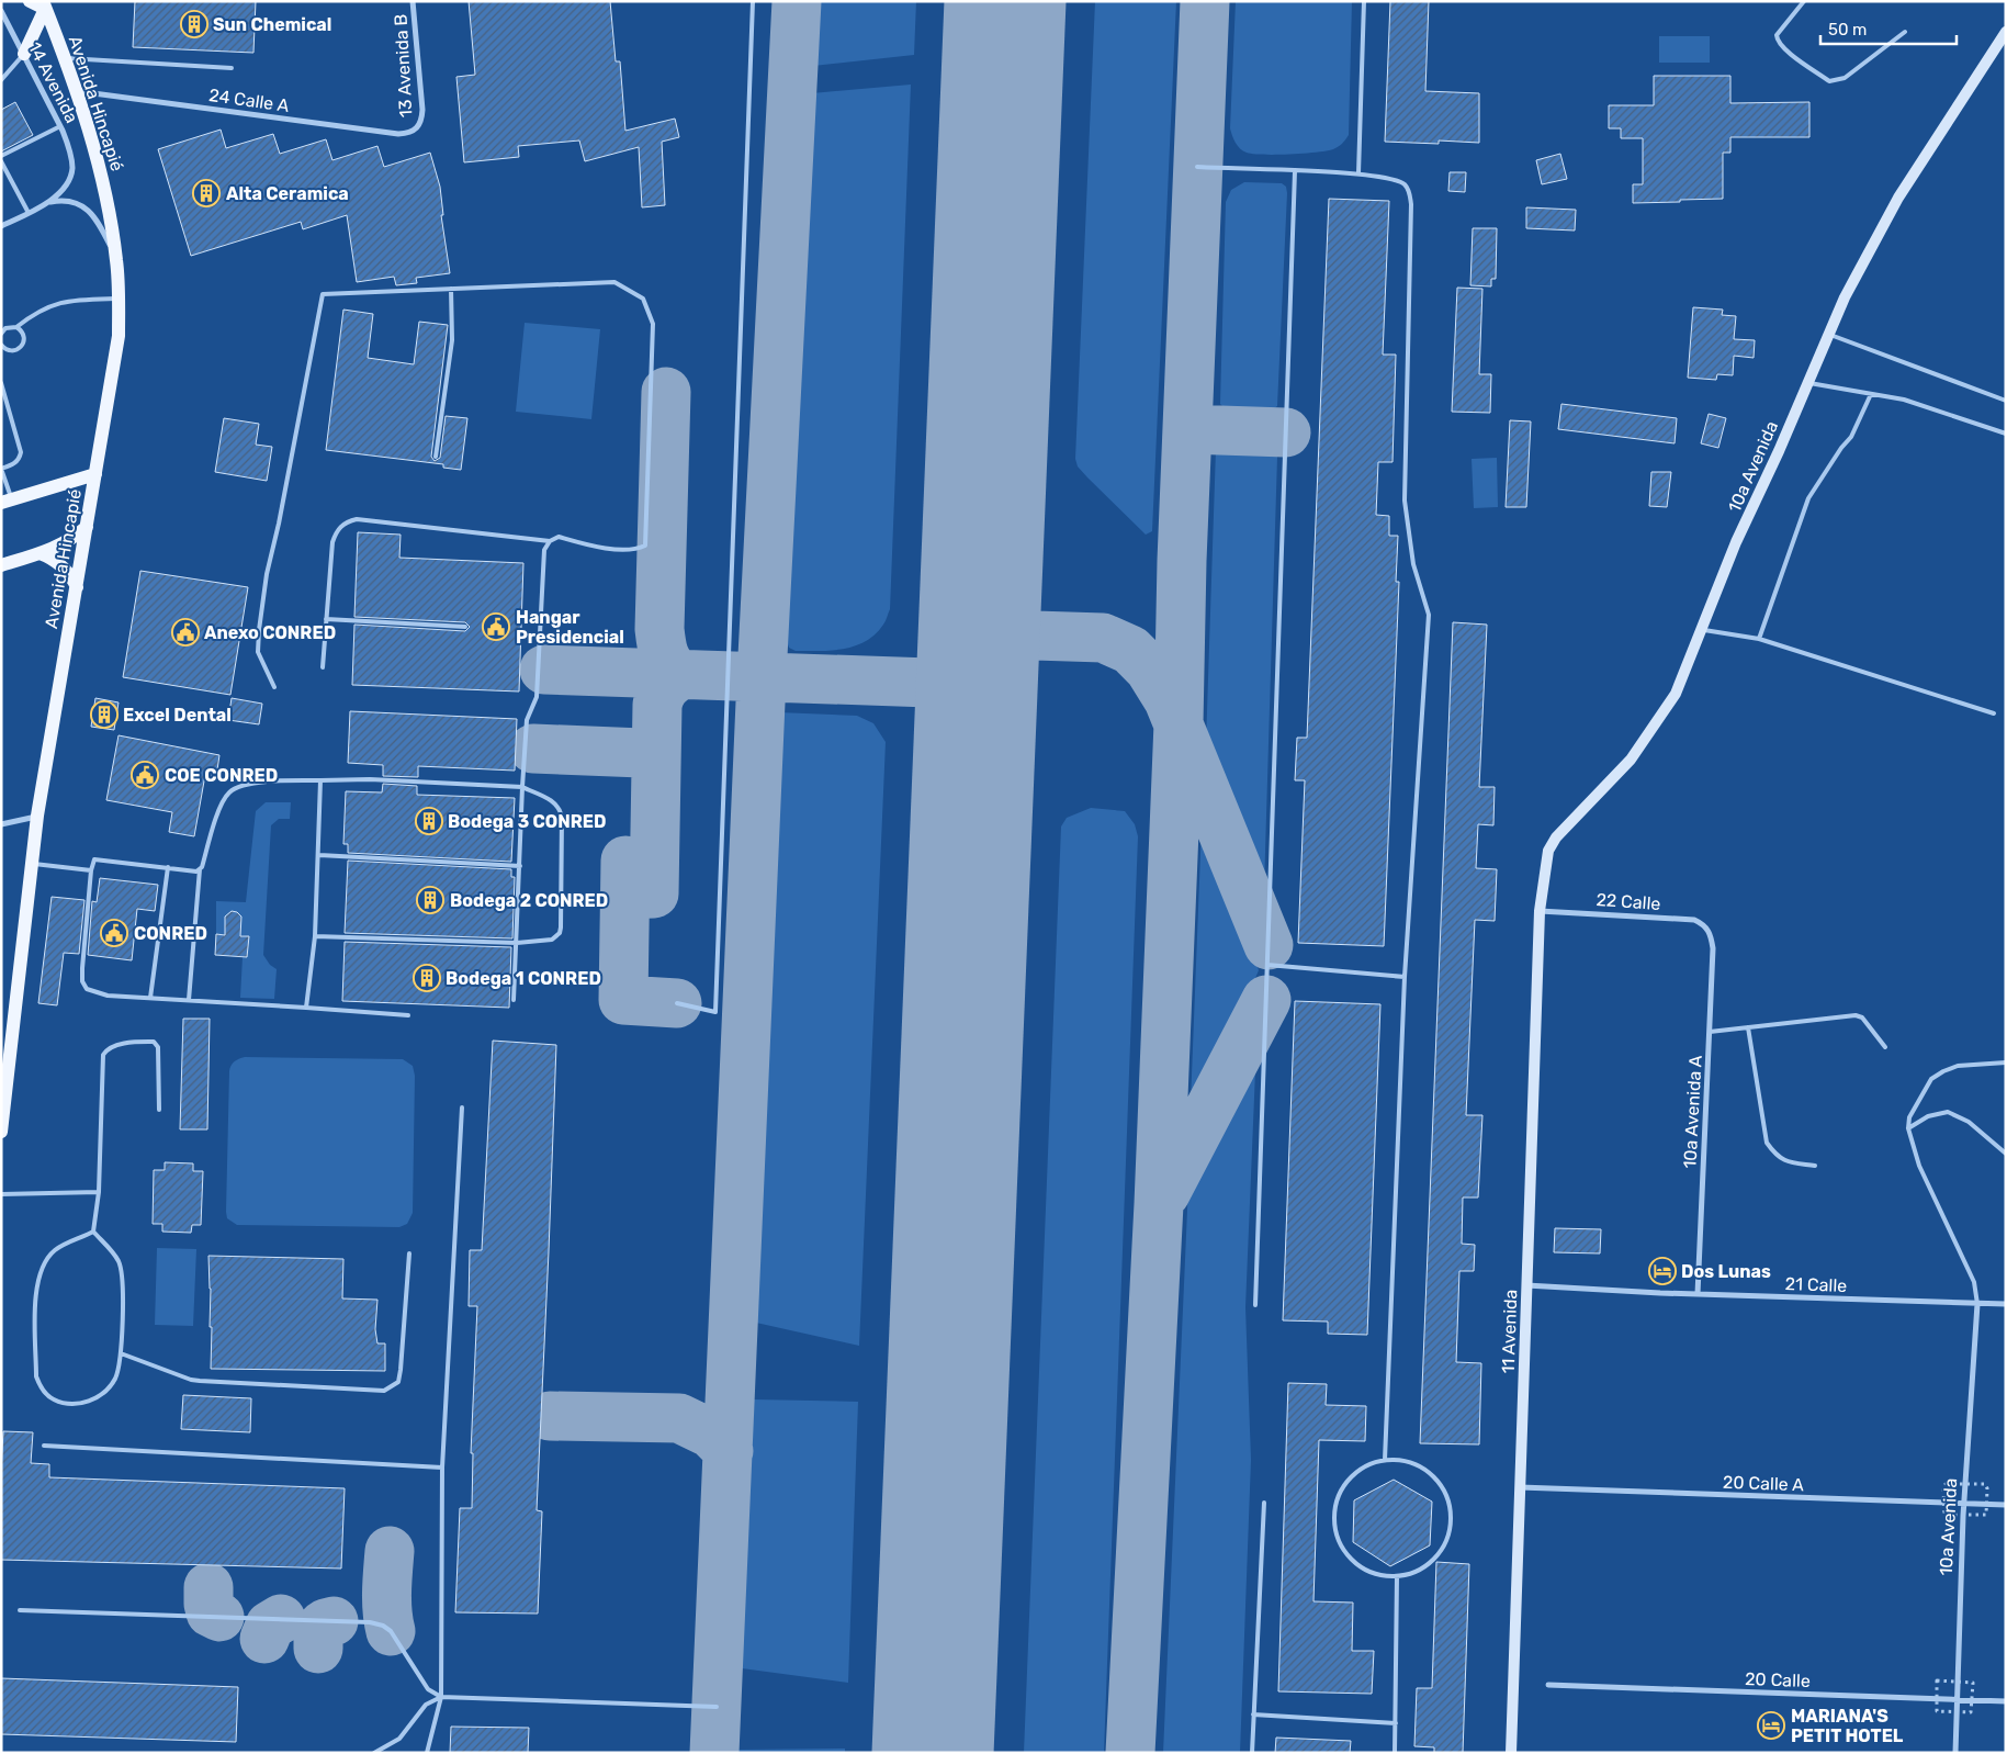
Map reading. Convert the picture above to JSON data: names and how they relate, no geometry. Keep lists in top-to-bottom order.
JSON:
{
  "streets": {
    "main road": ["Avenida Hincapié", "10a Avenida", "11 Avenida"],
    "street": [
      "13 Avenida B",
      "14 Avenida",
      "24 Calle A",
      "22 Calle",
      "10a Avenida A",
      "21 Calle",
      "20 Calle A",
      "20 Calle"
    ]
  },
  "crossings": [
    ["13 Avenida B", "24 Calle A"],
    ["24 Calle A", "Avenida Hincapié"],
    ["10a Avenida", "22 Calle"],
    ["10a Avenida", "21 Calle"],
    ["10a Avenida", "11 Avenida"],
    ["10a Avenida", "20 Calle A"],
    ["10a Avenida", "20 Calle"],
    ["22 Calle", "10a Avenida A"],
    ["22 Calle", "11 Avenida"],
    ["10a Avenida A", "21 Calle"],
    ["21 Calle", "11 Avenida"],
    ["11 Avenida", "20 Calle A"]
  ],
  "places": {
    "building": [
      "Sun Chemical",
      "Alta Ceramica",
      "Excel Dental",
      "Bodega 3 CONRED",
      "Bodega 2 CONRED",
      "Bodega 1 CONRED"
    ],
    "public building": [
      "Hangar Presidencial",
      "Anexo CONRED",
      "COE CONRED",
      "CONRED"
    ],
    "hotel": ["Dos Lunas", "MARIANA'S PETIT HOTEL"]
  },
  "scale_bar": "50 m"
}
